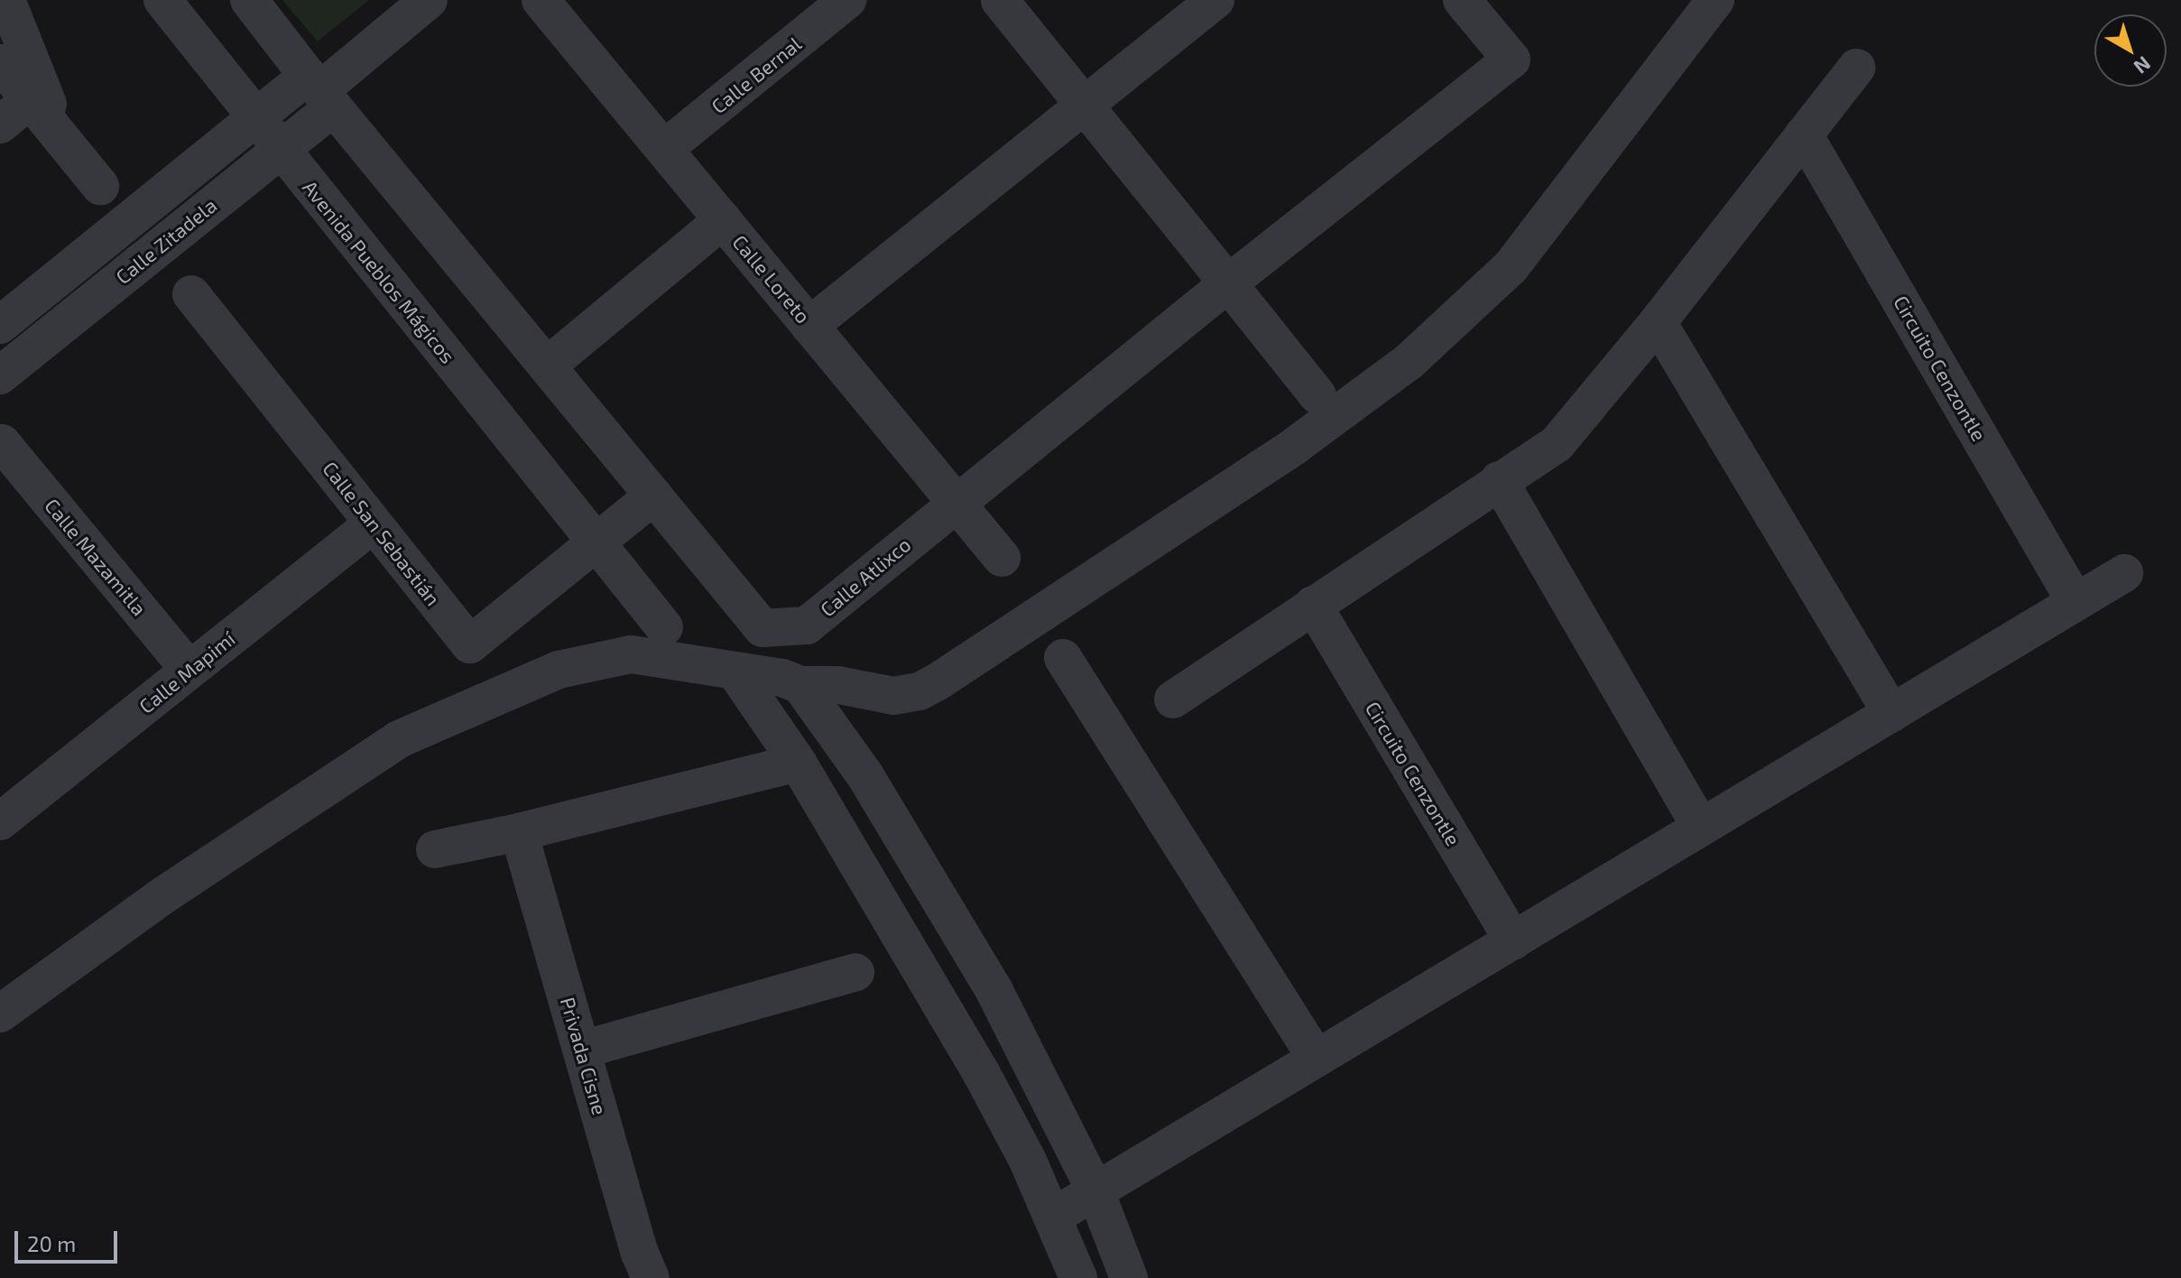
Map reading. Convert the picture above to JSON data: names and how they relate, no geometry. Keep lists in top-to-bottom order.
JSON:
{
  "streets": {
    "street": [
      "Calle Bernal",
      "Calle Zitadela",
      "Avenida Pueblos Mágicos",
      "Calle Loreto",
      "Circuito Cenzontle",
      "Calle San Sebastián",
      "Calle Mazamitla",
      "Calle Atlixco",
      "Calle Mapimí",
      "Privada Cisne"
    ]
  },
  "crossings": [
    ["Calle Bernal", "Calle Loreto"],
    ["Calle Zitadela", "Avenida Pueblos Mágicos"],
    ["Avenida Pueblos Mágicos", "Calle San Sebastián"],
    ["Calle Loreto", "Calle Atlixco"],
    ["Calle San Sebastián", "Calle Mapimí"],
    ["Calle Mazamitla", "Calle Mapimí"]
  ],
  "scale_bar": "20 m",
  "north": "bottom right"
}
